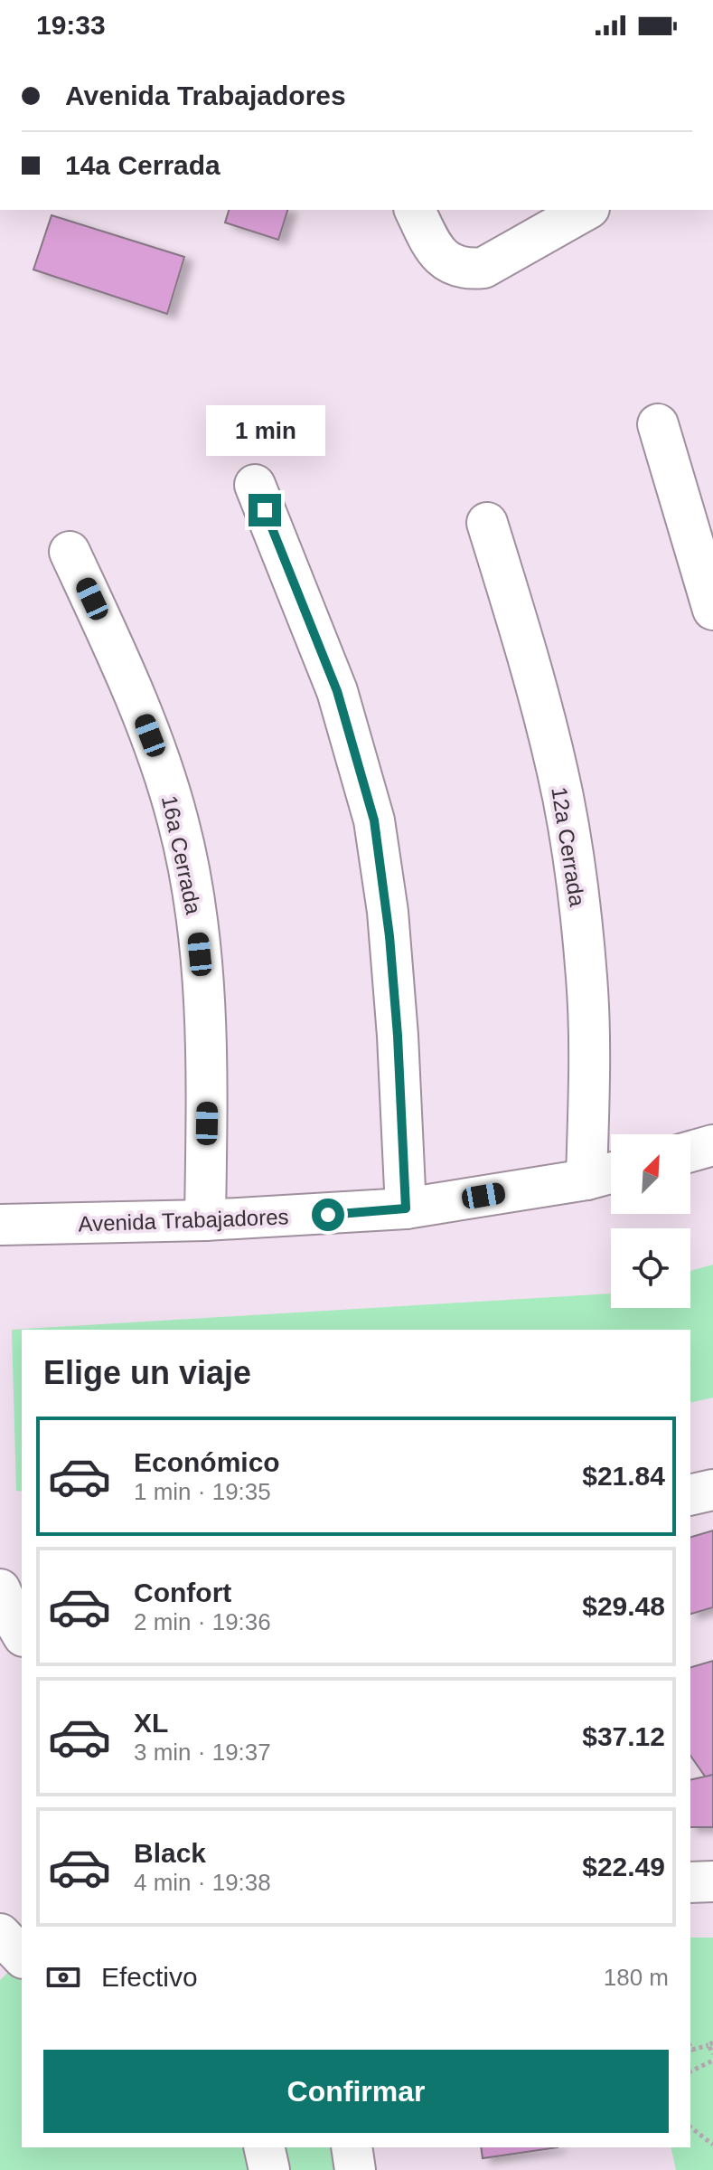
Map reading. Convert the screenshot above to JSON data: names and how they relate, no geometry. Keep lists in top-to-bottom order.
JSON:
{
  "streets": {
    "street": ["12a Cerrada", "16a Cerrada", "Avenida Trabajadores"]
  },
  "crossings": [
    ["12a Cerrada", "Avenida Trabajadores"],
    ["16a Cerrada", "Avenida Trabajadores"]
  ],
  "north": "top right",
  "page": {
    "status": "19:33",
    "banner": ["Avenida Trabajadores", "14a Cerrada"],
    "bubble": "1 min",
    "heading": "Elige un viaje",
    "list": [
      {
        "name": "Económico",
        "note": "1 min · 19:35",
        "value": "$21.84"
      },
      {
        "name": "Confort",
        "note": "2 min · 19:36",
        "value": "$29.48"
      },
      {
        "name": "XL",
        "note": "3 min · 19:37",
        "value": "$37.12"
      },
      {
        "name": "Black",
        "note": "4 min · 19:38",
        "value": "$22.49"
      }
    ],
    "pay": ["Efectivo", "180 m"],
    "buttons": "Confirmar"
  }
}
